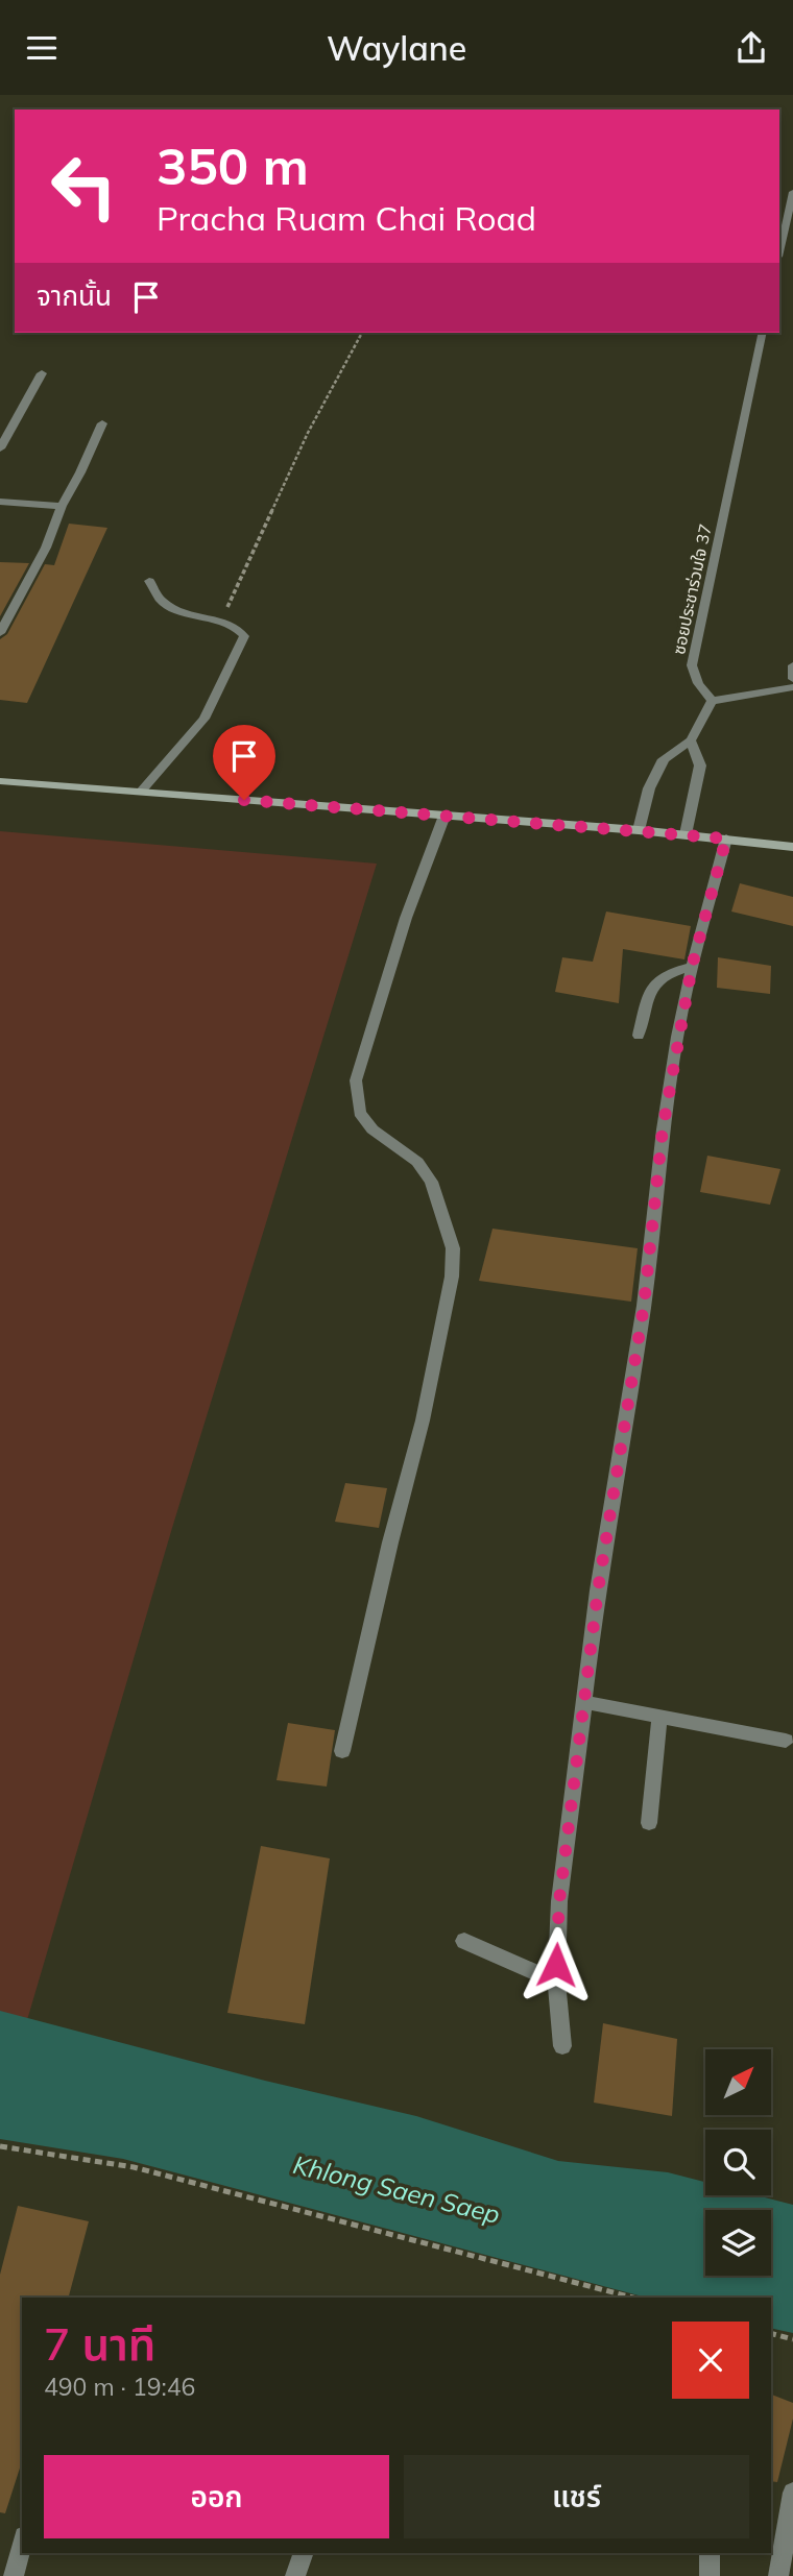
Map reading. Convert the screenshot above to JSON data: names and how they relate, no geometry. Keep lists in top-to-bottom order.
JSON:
{
  "streets": {
    "street": ["ซอยประชาร่วมใจ 37"]
  },
  "water": ["Khlong Saen Saep"],
  "north": "top right",
  "page": {
    "header": "Waylane",
    "turn": ["350 m", "Pracha Ruam Chai Road"],
    "then": "จากนั้น",
    "heading": ["7 นาที", "490 m · 19:46"],
    "buttons": ["ออก", "แชร์"]
  }
}
